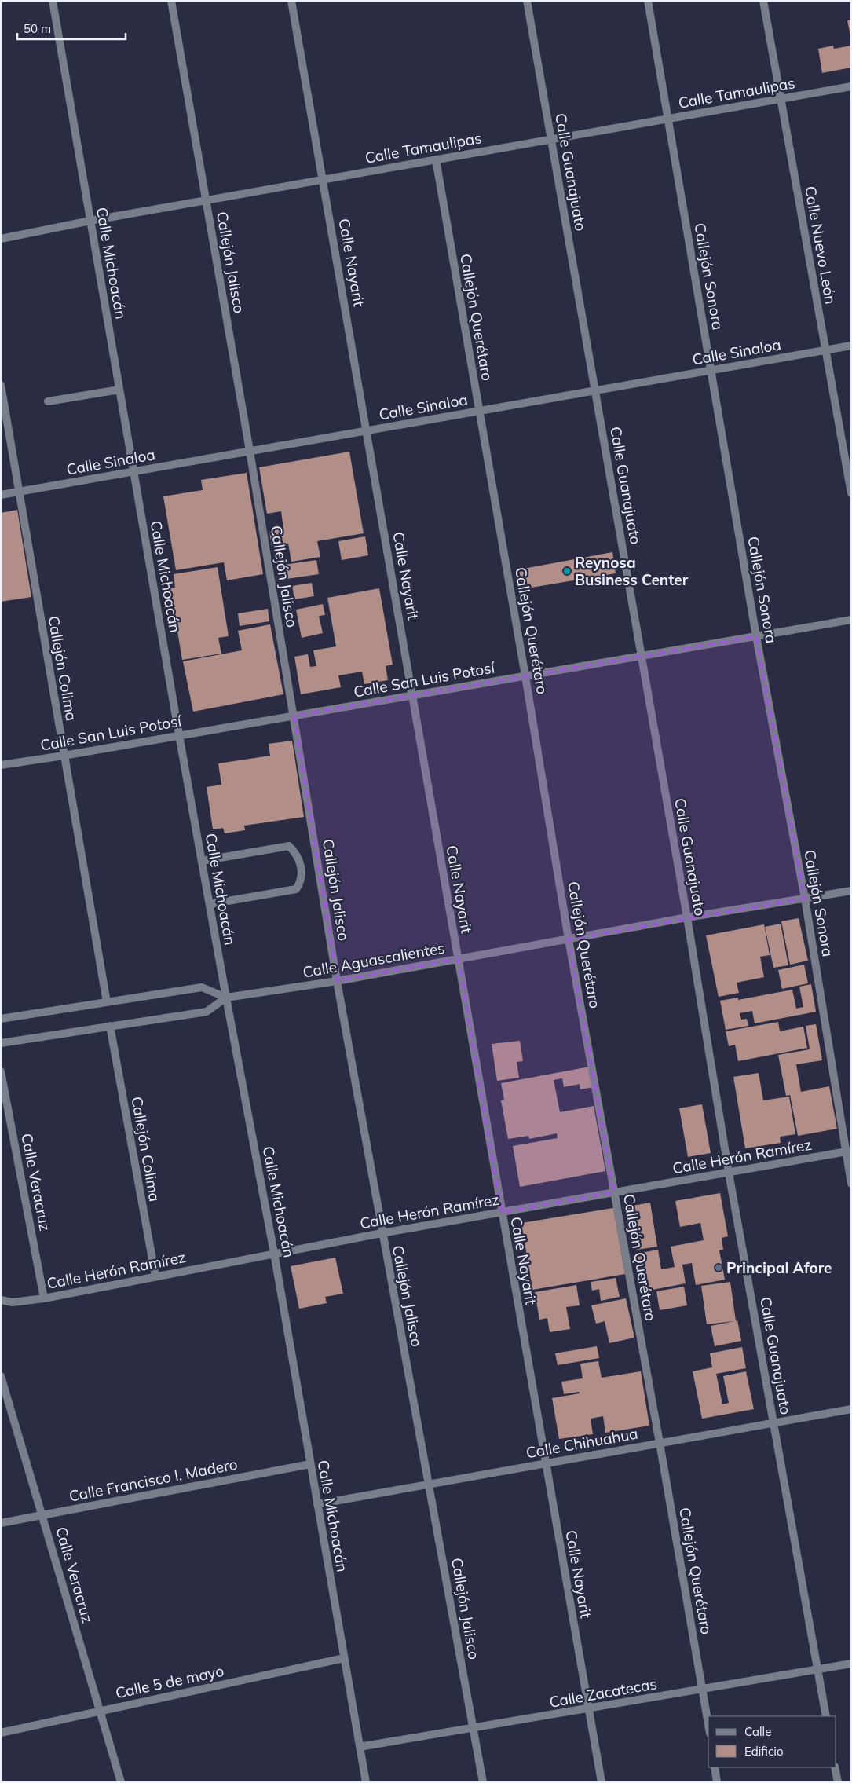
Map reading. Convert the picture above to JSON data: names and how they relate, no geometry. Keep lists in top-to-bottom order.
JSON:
{
  "streets": {
    "street": [
      "Calle Tamaulipas",
      "Calle Guanajuato",
      "Calle Nuevo León",
      "Callejón Jalisco",
      "Calle Nayarit",
      "Calle Michoacán",
      "Callejón Sonora",
      "Callejón Querétaro",
      "Calle Sinaloa",
      "Callejón Colima",
      "Calle San Luis Potosí",
      "Calle Aguascalientes",
      "Calle Herón Ramírez",
      "Calle Veracruz",
      "Calle Chihuahua",
      "Calle Francisco I. Madero",
      "Calle 5 de mayo",
      "Calle Zacatecas"
    ]
  },
  "crossings": [
    ["Calle Tamaulipas", "Calle Guanajuato"],
    ["Calle Tamaulipas", "Calle Nuevo León"],
    ["Calle Tamaulipas", "Callejón Jalisco"],
    ["Calle Tamaulipas", "Calle Nayarit"],
    ["Calle Tamaulipas", "Calle Michoacán"],
    ["Calle Tamaulipas", "Callejón Sonora"],
    ["Calle Tamaulipas", "Callejón Querétaro"],
    ["Calle Guanajuato", "Calle Sinaloa"],
    ["Calle Guanajuato", "Calle San Luis Potosí"],
    ["Calle Guanajuato", "Calle Aguascalientes"],
    ["Calle Guanajuato", "Calle Herón Ramírez"],
    ["Calle Guanajuato", "Calle Chihuahua"],
    ["Calle Guanajuato", "Calle Zacatecas"],
    ["Calle Nuevo León", "Calle Sinaloa"],
    ["Callejón Jalisco", "Calle Sinaloa"],
    ["Callejón Jalisco", "Calle San Luis Potosí"],
    ["Callejón Jalisco", "Calle Aguascalientes"],
    ["Callejón Jalisco", "Calle Herón Ramírez"],
    ["Callejón Jalisco", "Calle Chihuahua"],
    ["Callejón Jalisco", "Calle Zacatecas"],
    ["Calle Nayarit", "Calle Sinaloa"],
    ["Calle Nayarit", "Calle San Luis Potosí"],
    ["Calle Nayarit", "Calle Aguascalientes"],
    ["Calle Nayarit", "Calle Herón Ramírez"],
    ["Calle Nayarit", "Calle Chihuahua"],
    ["Calle Nayarit", "Calle Zacatecas"],
    ["Calle Michoacán", "Calle Sinaloa"],
    ["Calle Michoacán", "Calle San Luis Potosí"],
    ["Calle Michoacán", "Calle Aguascalientes"],
    ["Calle Michoacán", "Calle Herón Ramírez"],
    ["Calle Michoacán", "Calle Chihuahua"],
    ["Calle Michoacán", "Calle Francisco I. Madero"],
    ["Calle Michoacán", "Calle 5 de mayo"],
    ["Calle Michoacán", "Calle Zacatecas"],
    ["Callejón Sonora", "Calle Sinaloa"],
    ["Callejón Sonora", "Calle San Luis Potosí"],
    ["Callejón Sonora", "Calle Aguascalientes"],
    ["Callejón Sonora", "Calle Herón Ramírez"],
    ["Callejón Querétaro", "Calle Sinaloa"],
    ["Callejón Querétaro", "Calle San Luis Potosí"],
    ["Callejón Querétaro", "Calle Aguascalientes"],
    ["Callejón Querétaro", "Calle Herón Ramírez"],
    ["Callejón Querétaro", "Calle Chihuahua"],
    ["Callejón Querétaro", "Calle Zacatecas"],
    ["Calle Sinaloa", "Callejón Colima"],
    ["Callejón Colima", "Calle San Luis Potosí"],
    ["Callejón Colima", "Calle Aguascalientes"],
    ["Callejón Colima", "Calle Herón Ramírez"],
    ["Calle Herón Ramírez", "Calle Veracruz"],
    ["Calle Veracruz", "Calle Francisco I. Madero"],
    ["Calle Veracruz", "Calle 5 de mayo"]
  ],
  "places": ["Reynosa Business Center", "Principal Afore"],
  "legend": ["Calle", "Edificio"],
  "scale_bar": "50 m"
}
